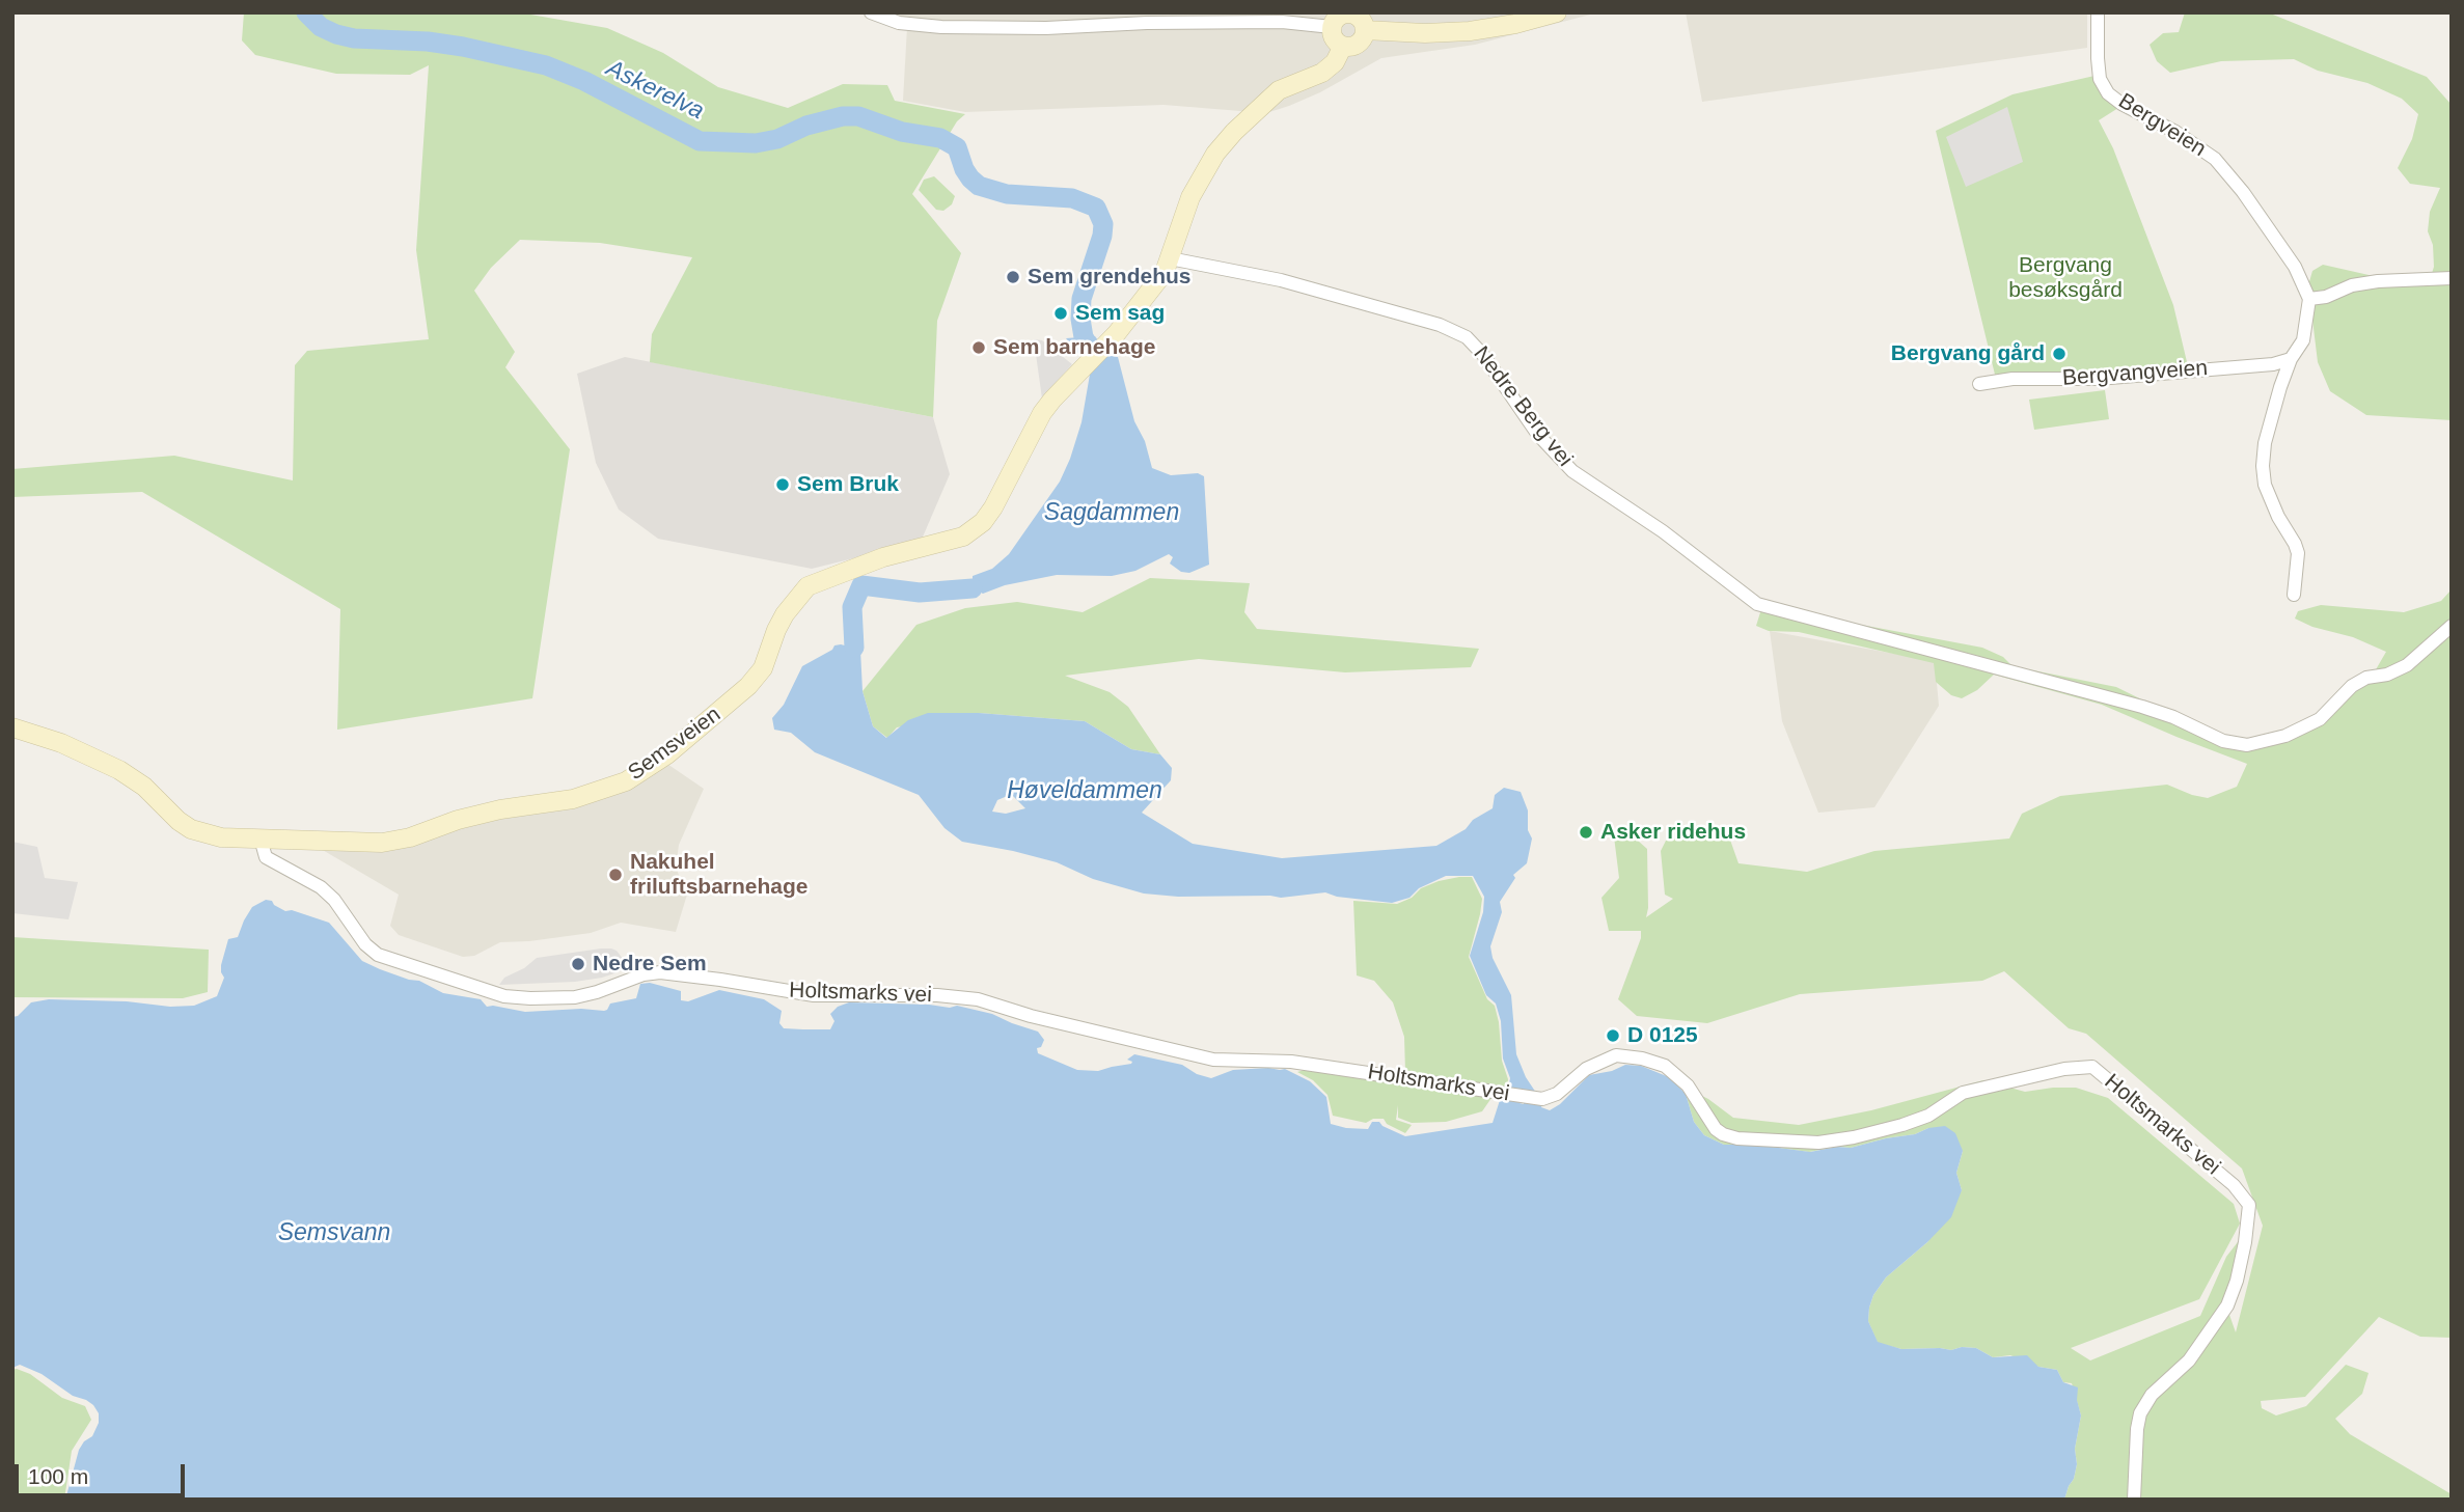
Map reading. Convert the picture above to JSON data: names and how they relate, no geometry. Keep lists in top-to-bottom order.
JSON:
{
  "streets": {
    "main road": ["Semsveien"],
    "street": [
      "Bergveien",
      "Bergvangveien",
      "Nedre Berg vei",
      "Holtsmarks vei"
    ]
  },
  "crossings": [
    ["Nedre Berg vei", "Semsveien"],
    ["Semsveien", "Holtsmarks vei"]
  ],
  "water": [
    "Askerelva",
    "Sagdammen",
    "Høveldammen",
    "Semsvann"
  ],
  "parks": ["Bergvang besøksgård"],
  "places": [
    "Sem grendehus",
    "Sem sag",
    "Sem barnehage",
    "Bergvang gård",
    "Sem Bruk",
    "Asker ridehus",
    "Nakuhel friluftsbarnehage",
    "Nedre Sem",
    "D 0125"
  ],
  "scale_bar": "100 m"
}
